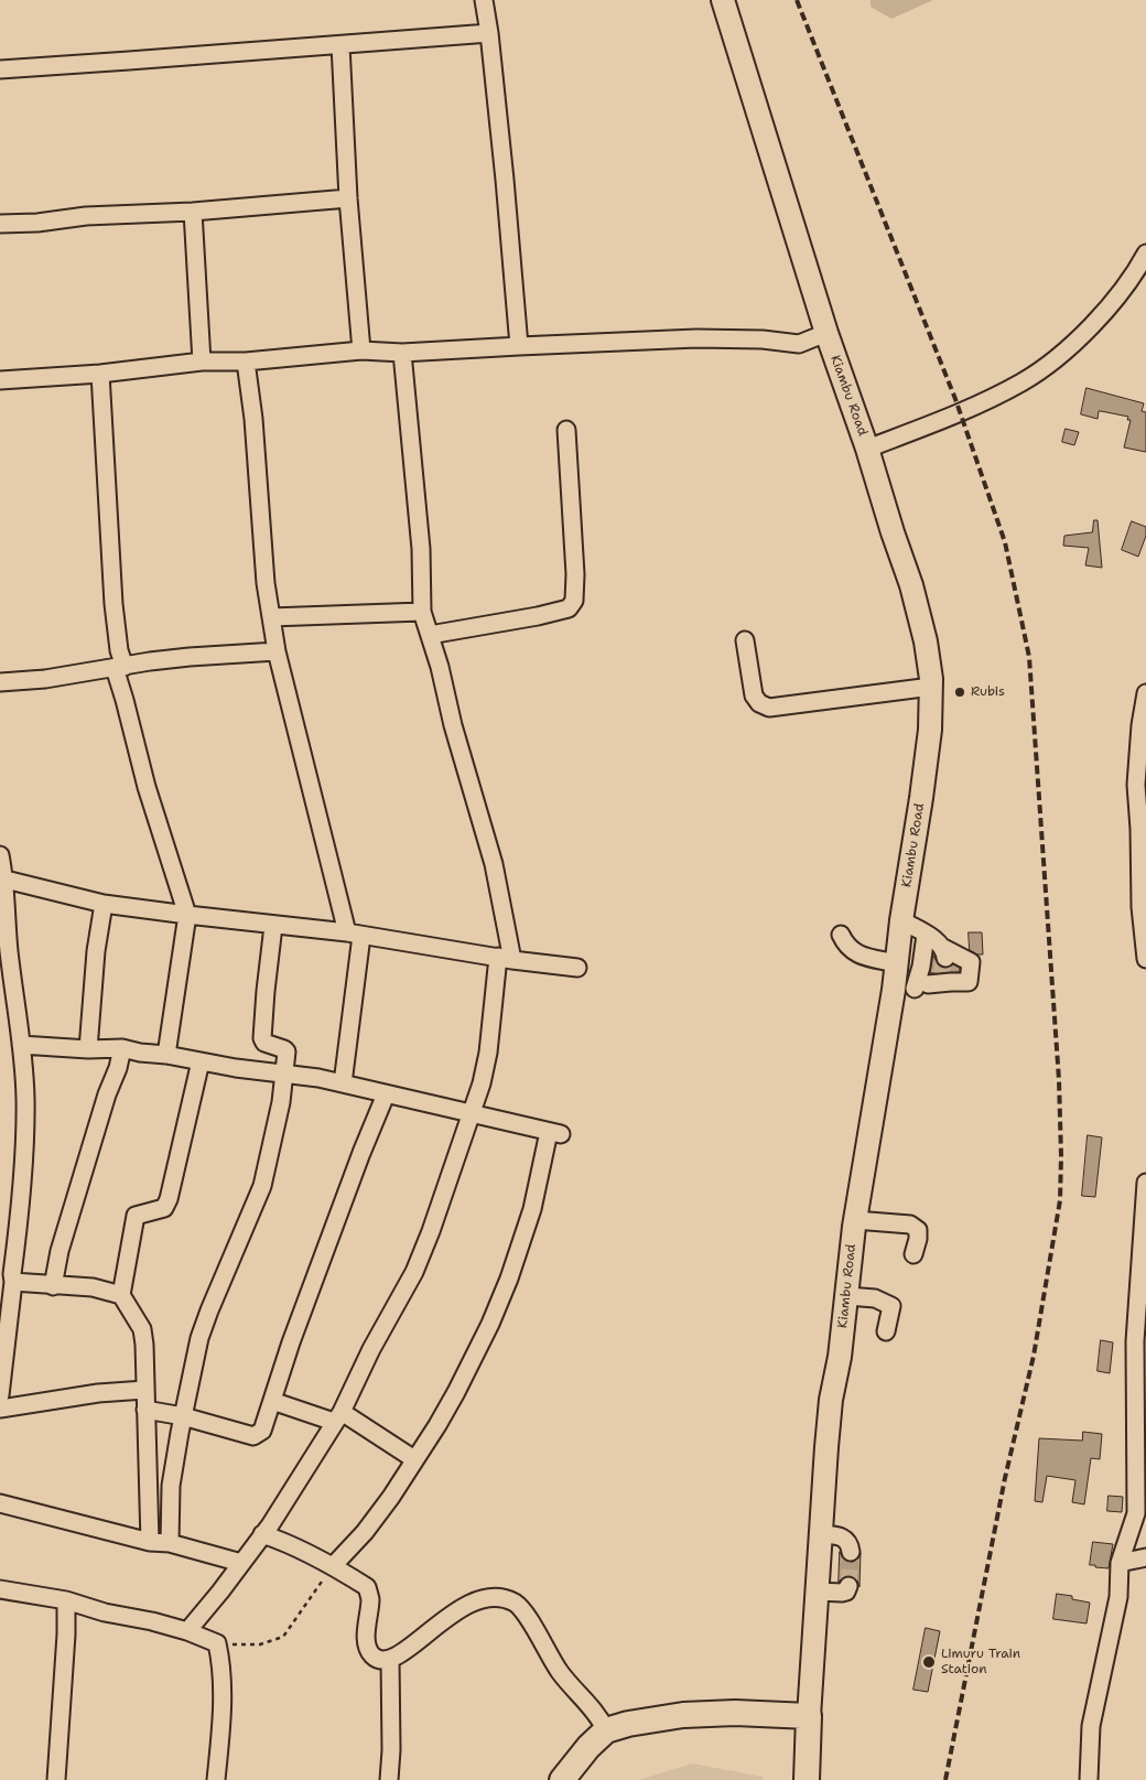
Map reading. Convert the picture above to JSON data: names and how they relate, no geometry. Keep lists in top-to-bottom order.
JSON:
{
  "streets": {
    "main road": ["Kiambu Road"]
  },
  "places": ["Rubis", "Limuru Train Station"]
}
